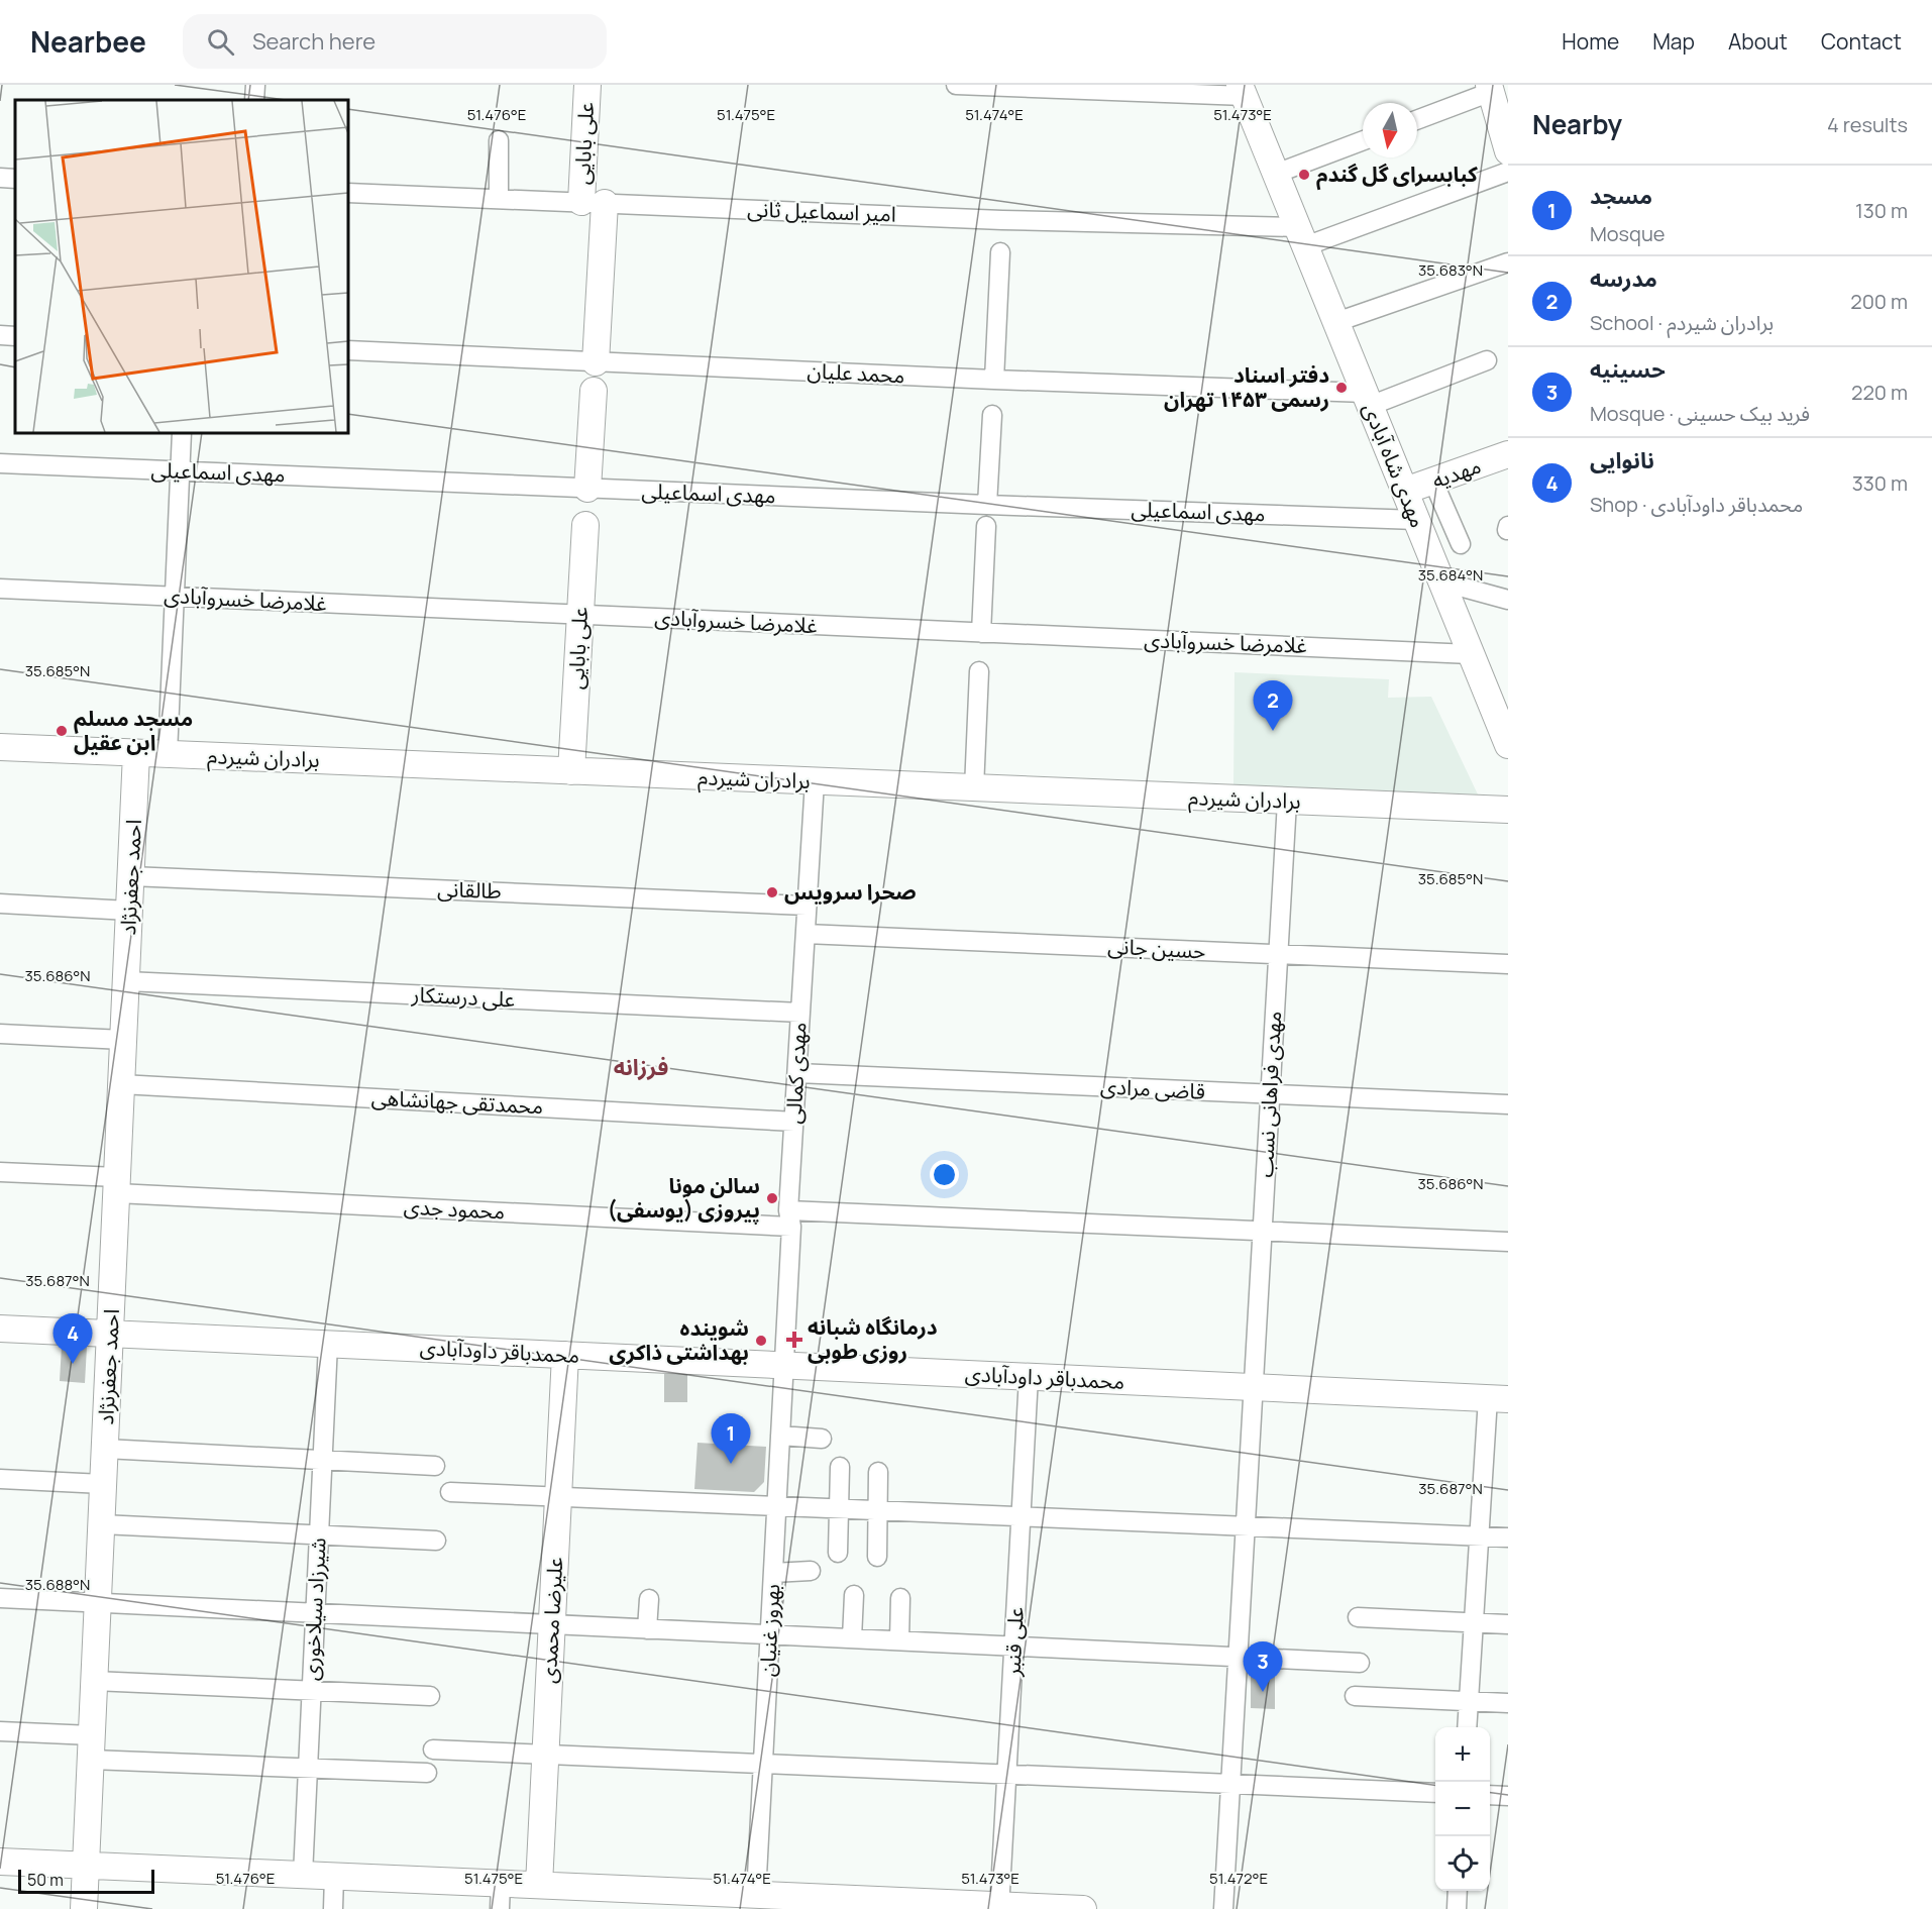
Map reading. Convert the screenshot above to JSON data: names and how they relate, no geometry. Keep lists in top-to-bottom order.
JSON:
{
  "streets": {
    "street": [
      "علی بابایی",
      "امیر اسماعیل ثانی",
      "محمد علیان",
      "مهدی شاه آبادی",
      "مهدی اسماعیلی",
      "مهدیه",
      "غلامرضا خسروآبادی",
      "برادران شیردم",
      "احمد جعفرنژاد",
      "طالقانی",
      "حسین جانی",
      "علی درستکار",
      "مهدی کمالی",
      "قاضی مرادی",
      "مهدی فراهانی نسب",
      "محمدتقی جهانشاهی",
      "محمود جدی",
      "محمدباقر داودآبادی",
      "شیرزاد سیلاخوری",
      "علیرضا محمدی",
      "بهروز غنیان",
      "علی قنبر"
    ]
  },
  "crossings": [
    ["علی بابایی", "امیر اسماعیل ثانی"],
    ["علی بابایی", "محمد علیان"],
    ["علی بابایی", "غلامرضا خسروآبادی"],
    ["علی بابایی", "برادران شیردم"],
    ["امیر اسماعیل ثانی", "مهدی شاه آبادی"],
    ["محمد علیان", "مهدی شاه آبادی"],
    ["مهدی شاه آبادی", "مهدی اسماعیلی"],
    ["مهدی شاه آبادی", "مهدیه"],
    ["مهدی شاه آبادی", "غلامرضا خسروآبادی"],
    ["برادران شیردم", "احمد جعفرنژاد"],
    ["برادران شیردم", "مهدی کمالی"],
    ["برادران شیردم", "مهدی فراهانی نسب"],
    ["احمد جعفرنژاد", "طالقانی"],
    ["احمد جعفرنژاد", "علی درستکار"],
    ["احمد جعفرنژاد", "محمدتقی جهانشاهی"],
    ["احمد جعفرنژاد", "محمود جدی"],
    ["احمد جعفرنژاد", "محمدباقر داودآبادی"],
    ["طالقانی", "مهدی کمالی"],
    ["حسین جانی", "مهدی کمالی"],
    ["حسین جانی", "مهدی فراهانی نسب"],
    ["علی درستکار", "مهدی کمالی"],
    ["مهدی کمالی", "قاضی مرادی"],
    ["مهدی کمالی", "محمدتقی جهانشاهی"],
    ["مهدی کمالی", "محمود جدی"],
    ["مهدی کمالی", "محمدباقر داودآبادی"],
    ["مهدی کمالی", "بهروز غنیان"],
    ["قاضی مرادی", "مهدی فراهانی نسب"],
    ["مهدی فراهانی نسب", "محمود جدی"],
    ["مهدی فراهانی نسب", "محمدباقر داودآبادی"],
    ["محمدباقر داودآبادی", "شیرزاد سیلاخوری"],
    ["محمدباقر داودآبادی", "علیرضا محمدی"],
    ["محمدباقر داودآبادی", "بهروز غنیان"],
    ["محمدباقر داودآبادی", "علی قنبر"]
  ],
  "districts": ["فرزانه"],
  "places": {
    "other": [
      "کبابسرای گل گندم",
      "دفتر اسناد رسمی ۱۴۵۳ تهران",
      "مسجد مسلم ابن عقیل",
      "صحرا سرویس",
      "سالن مونا پیروزی (یوسفی)",
      "شوینده بهداشتی ذاکری"
    ],
    "health": ["درمانگاه شبانه روزی طوبی"]
  },
  "scale_bar": "50 m",
  "north": "bottom",
  "page": {
    "header": "Nearbee",
    "search": "Search here",
    "nav": [
      "Home",
      "Map",
      "About",
      "Contact"
    ],
    "heading": ["Nearby", "4 results"],
    "list": [
      {
        "mark": "1",
        "name": "مسجد",
        "note": "Mosque",
        "value": "130 m"
      },
      {
        "mark": "2",
        "name": "مدرسه",
        "note": "School · برادران شیردم",
        "value": "200 m"
      },
      {
        "mark": "3",
        "name": "حسینیه",
        "note": "Mosque · فرید بیک حسینی",
        "value": "220 m"
      },
      {
        "mark": "4",
        "name": "نانوایی",
        "note": "Shop · محمدباقر داودآبادی",
        "value": "330 m"
      }
    ],
    "pins": [
      "2",
      "4",
      "1",
      "3"
    ],
    "map_buttons": ["+", "−"],
    "scale": "50 m"
  },
  "coordinates": [
    "51.476°E",
    "51.475°E",
    "51.474°E",
    "51.473°E",
    "35.683°N",
    "35.684°N",
    "35.685°N",
    "35.686°N",
    "35.687°N",
    "35.688°N",
    "51.472°E"
  ]
}
